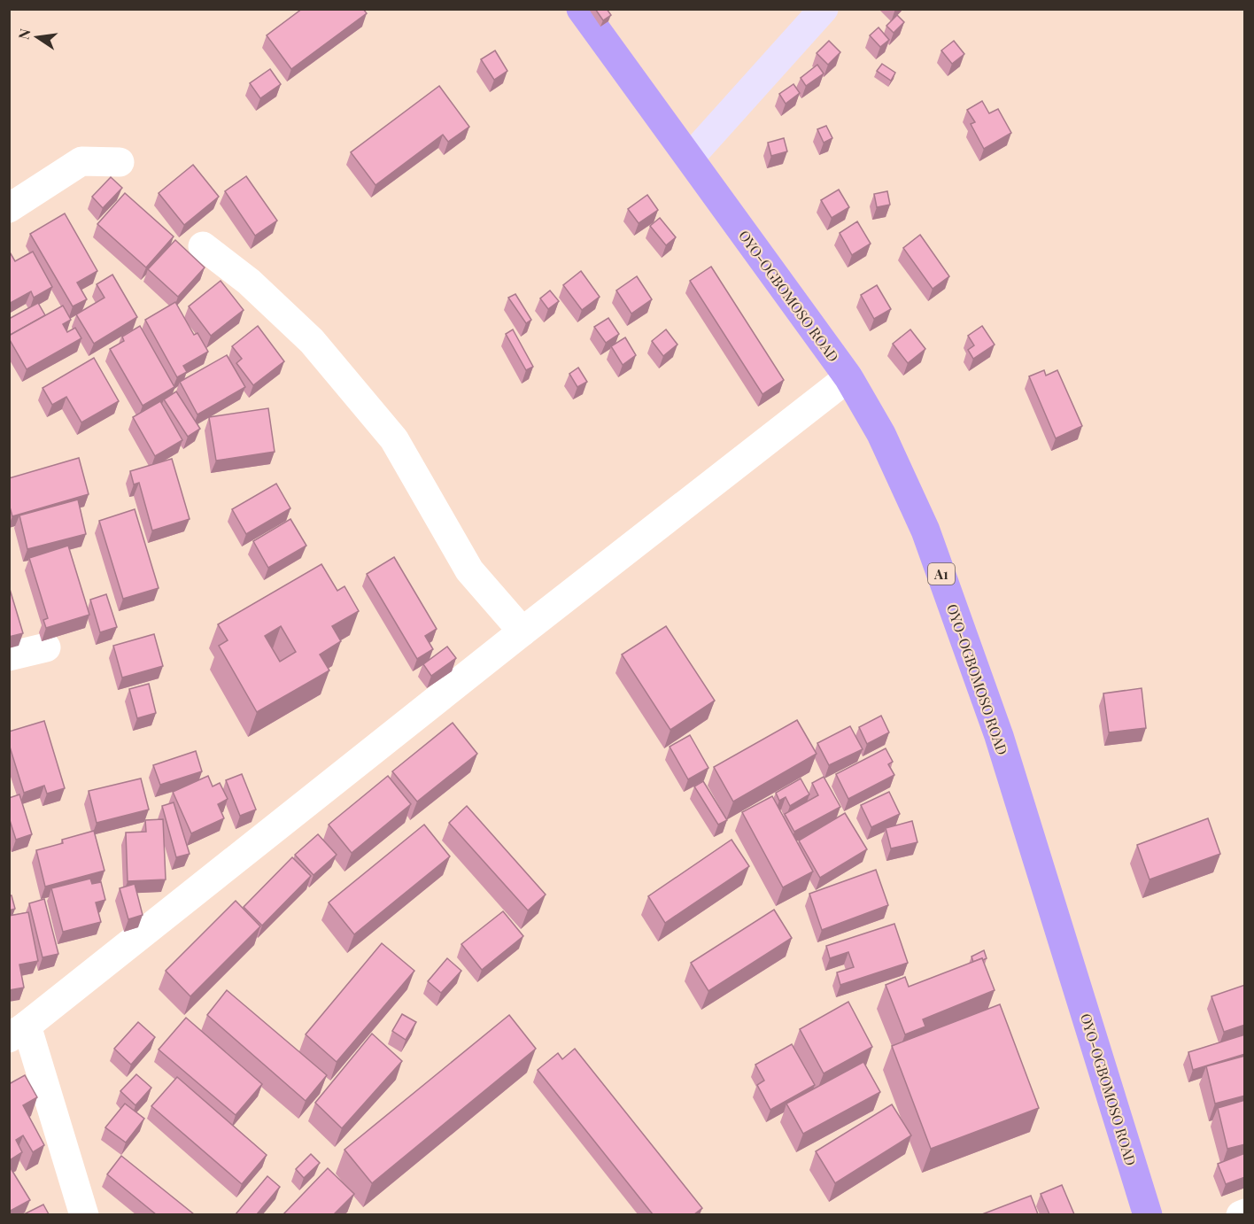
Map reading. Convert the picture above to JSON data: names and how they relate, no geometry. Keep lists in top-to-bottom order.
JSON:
{
  "streets": {
    "highway": ["OYO-OGBOMOSO ROAD", "A1"]
  },
  "north": "left"
}
